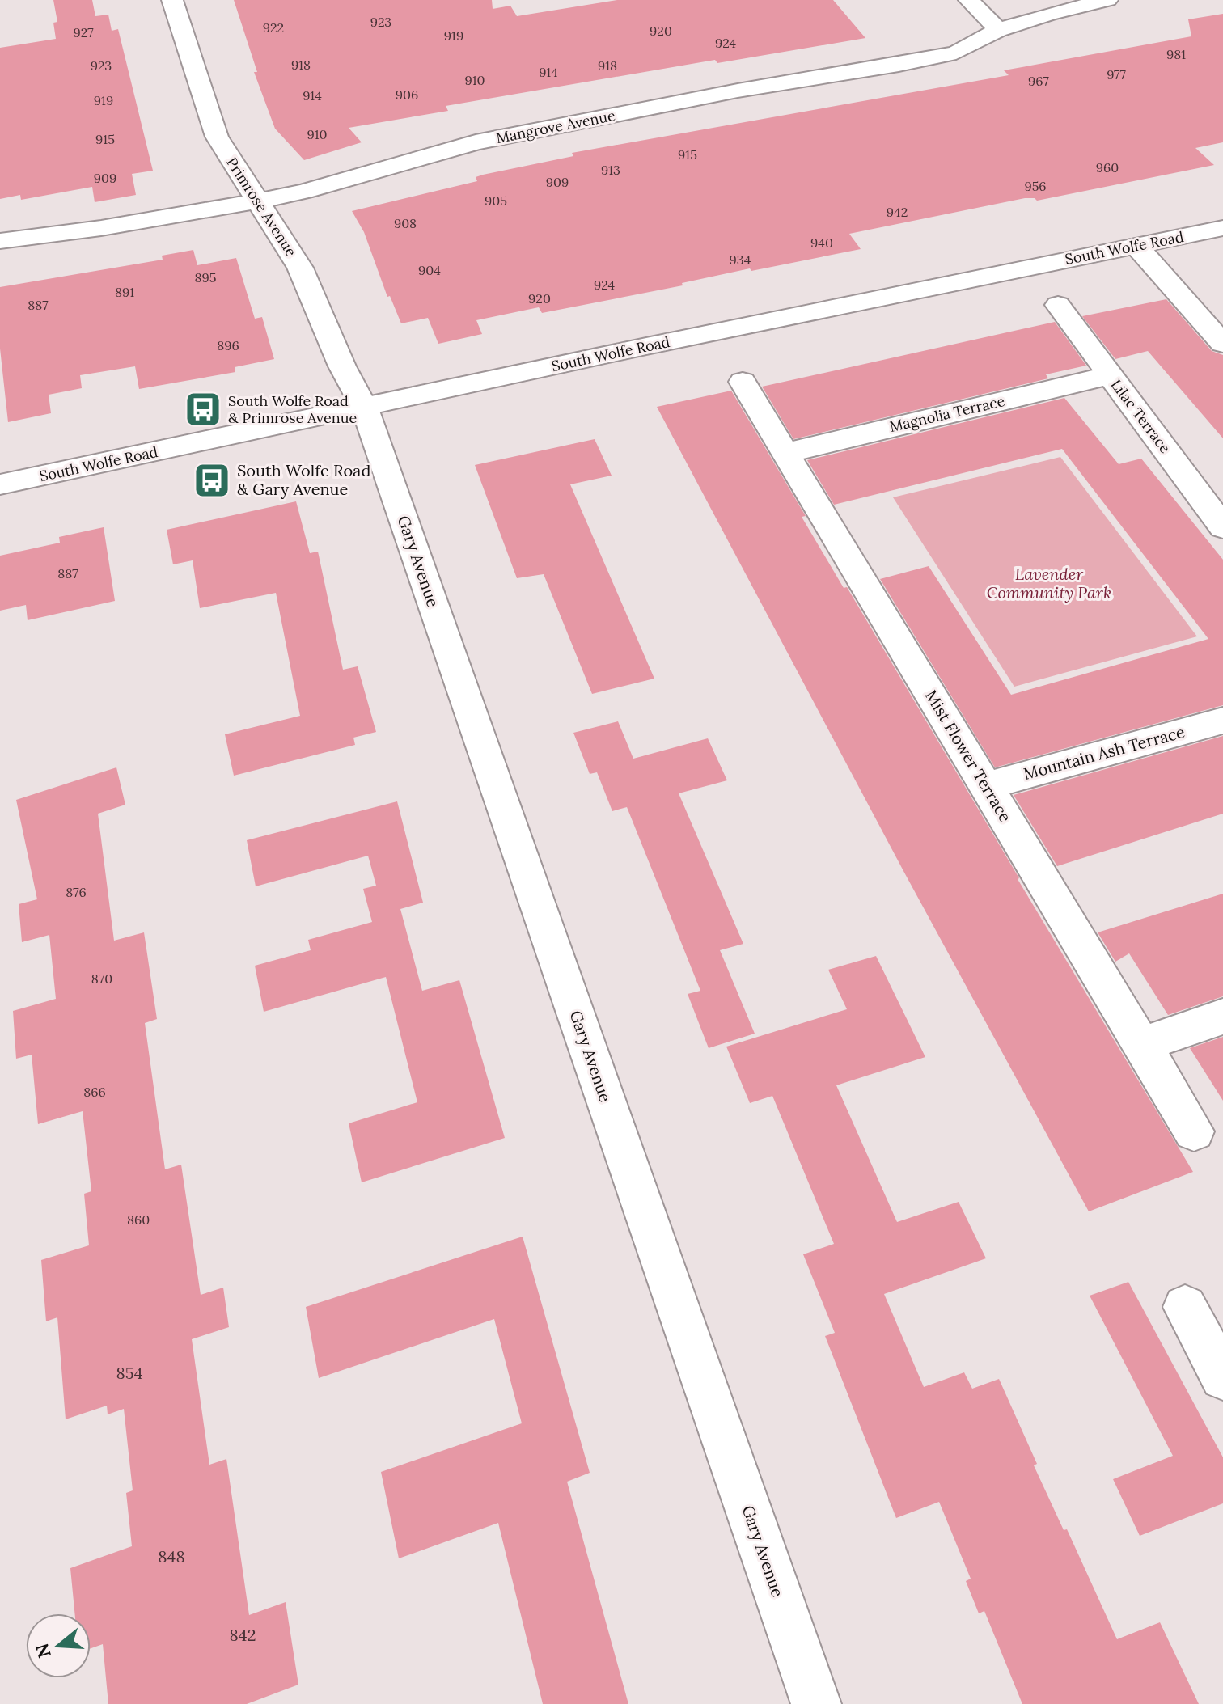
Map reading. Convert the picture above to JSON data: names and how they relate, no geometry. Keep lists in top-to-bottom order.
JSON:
{
  "streets": {
    "street": [
      "Mangrove Avenue",
      "Primrose Avenue",
      "South Wolfe Road",
      "Magnolia Terrace",
      "Lilac Terrace",
      "Gary Avenue",
      "Mountain Ash Terrace",
      "Mist Flower Terrace"
    ]
  },
  "crossings": [
    ["Mangrove Avenue", "Primrose Avenue"],
    ["Primrose Avenue", "South Wolfe Road"],
    ["Primrose Avenue", "Gary Avenue"],
    ["South Wolfe Road", "Gary Avenue"],
    ["Magnolia Terrace", "Lilac Terrace"],
    ["Magnolia Terrace", "Mist Flower Terrace"],
    ["Mountain Ash Terrace", "Mist Flower Terrace"]
  ],
  "parks": ["Lavender Community Park"],
  "places": {
    "bus stop": ["South Wolfe Road & Primrose Avenue", "South Wolfe Road & Gary Avenue"]
  },
  "house_numbers": [
    "923",
    "922",
    "920",
    "927",
    "919",
    "924",
    "981",
    "918",
    "923",
    "918",
    "914",
    "977",
    "910",
    "967",
    "906",
    "914",
    "919",
    "910",
    "915",
    "915",
    "960",
    "913",
    "909",
    "909",
    "956",
    "905",
    "942",
    "908",
    "940",
    "934",
    "904",
    "895",
    "924",
    "891",
    "920",
    "887",
    "896",
    "887",
    "876",
    "870",
    "866",
    "860",
    "854",
    "848",
    "842"
  ],
  "north": "left"
}
